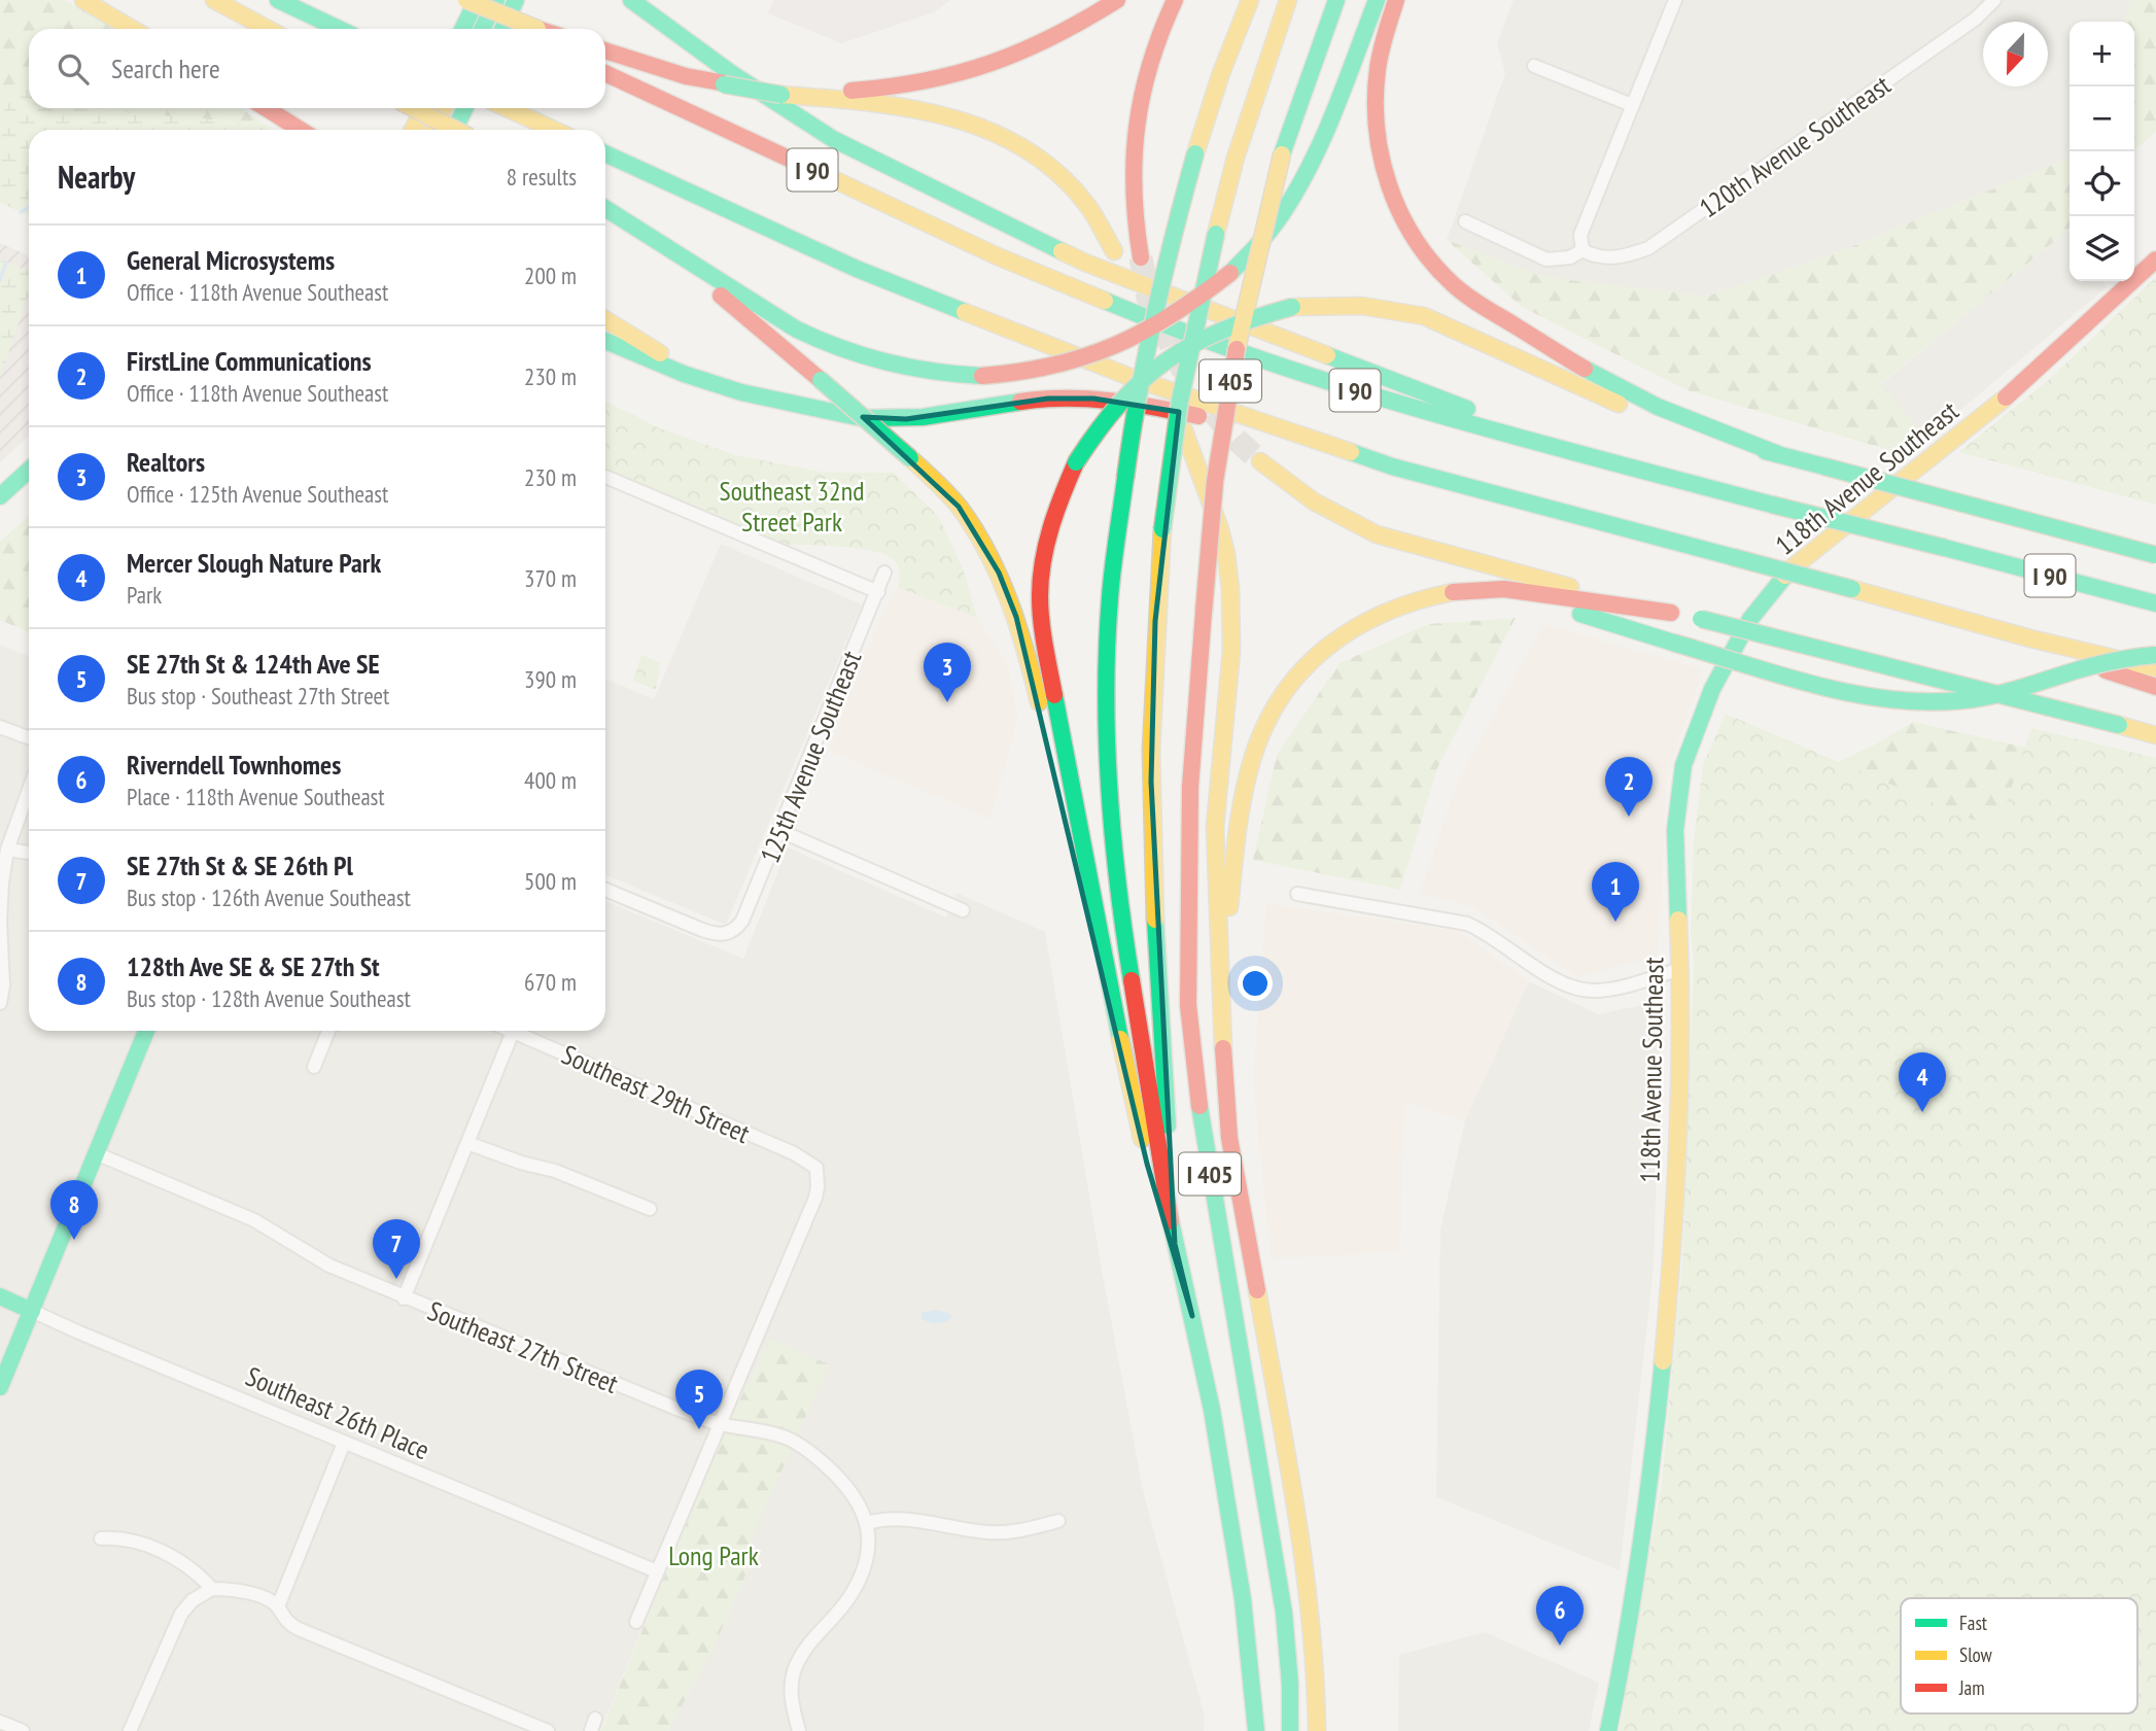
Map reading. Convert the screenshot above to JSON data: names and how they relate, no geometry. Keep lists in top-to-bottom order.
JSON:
{
  "streets": {
    "main road": [
      "I 90",
      "I 405",
      "118th Avenue Southeast",
      "Southeast 26th Place"
    ],
    "street": [
      "120th Avenue Southeast",
      "125th Avenue Southeast",
      "Southeast 29th Street",
      "Southeast 27th Street"
    ]
  },
  "crossings": [
    ["Southeast 29th Street", "Southeast 27th Street"]
  ],
  "parks": ["Southeast 32nd Street Park", "Long Park"],
  "legend": ["Fast", "Slow", "Jam"],
  "north": "bottom",
  "page": {
    "map_buttons": ["+", "−"],
    "search": "Search here",
    "heading": ["Nearby", "8 results"],
    "list": [
      {
        "mark": "1",
        "name": "General Microsystems",
        "note": "Office · 118th Avenue Southeast",
        "value": "200 m"
      },
      {
        "mark": "2",
        "name": "FirstLine Communications",
        "note": "Office · 118th Avenue Southeast",
        "value": "230 m"
      },
      {
        "mark": "3",
        "name": "Realtors",
        "note": "Office · 125th Avenue Southeast",
        "value": "230 m"
      },
      {
        "mark": "4",
        "name": "Mercer Slough Nature Park",
        "note": "Park",
        "value": "370 m"
      },
      {
        "mark": "5",
        "name": "SE 27th St & 124th Ave SE",
        "note": "Bus stop · Southeast 27th Street",
        "value": "390 m"
      },
      {
        "mark": "6",
        "name": "Riverndell Townhomes",
        "note": "Place · 118th Avenue Southeast",
        "value": "400 m"
      },
      {
        "mark": "7",
        "name": "SE 27th St & SE 26th Pl",
        "note": "Bus stop · 126th Avenue Southeast",
        "value": "500 m"
      },
      {
        "mark": "8",
        "name": "128th Ave SE & SE 27th St",
        "note": "Bus stop · 128th Avenue Southeast",
        "value": "670 m"
      }
    ],
    "pins": [
      "3",
      "2",
      "1",
      "4",
      "8",
      "7",
      "5",
      "6"
    ]
  }
}
